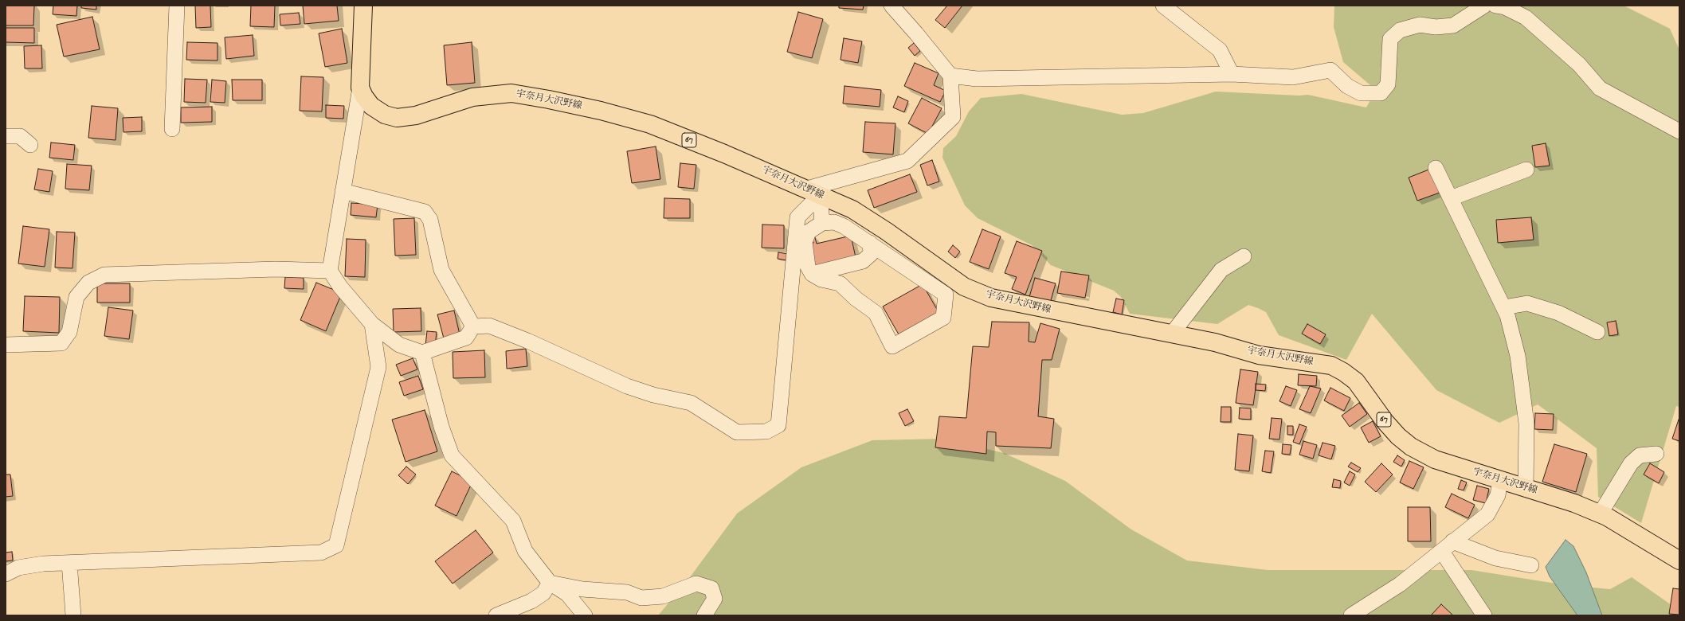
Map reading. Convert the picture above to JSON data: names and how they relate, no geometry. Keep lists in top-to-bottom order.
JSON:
{
  "streets": {
    "main road": ["宇奈月大沢野線", "67"]
  }
}
